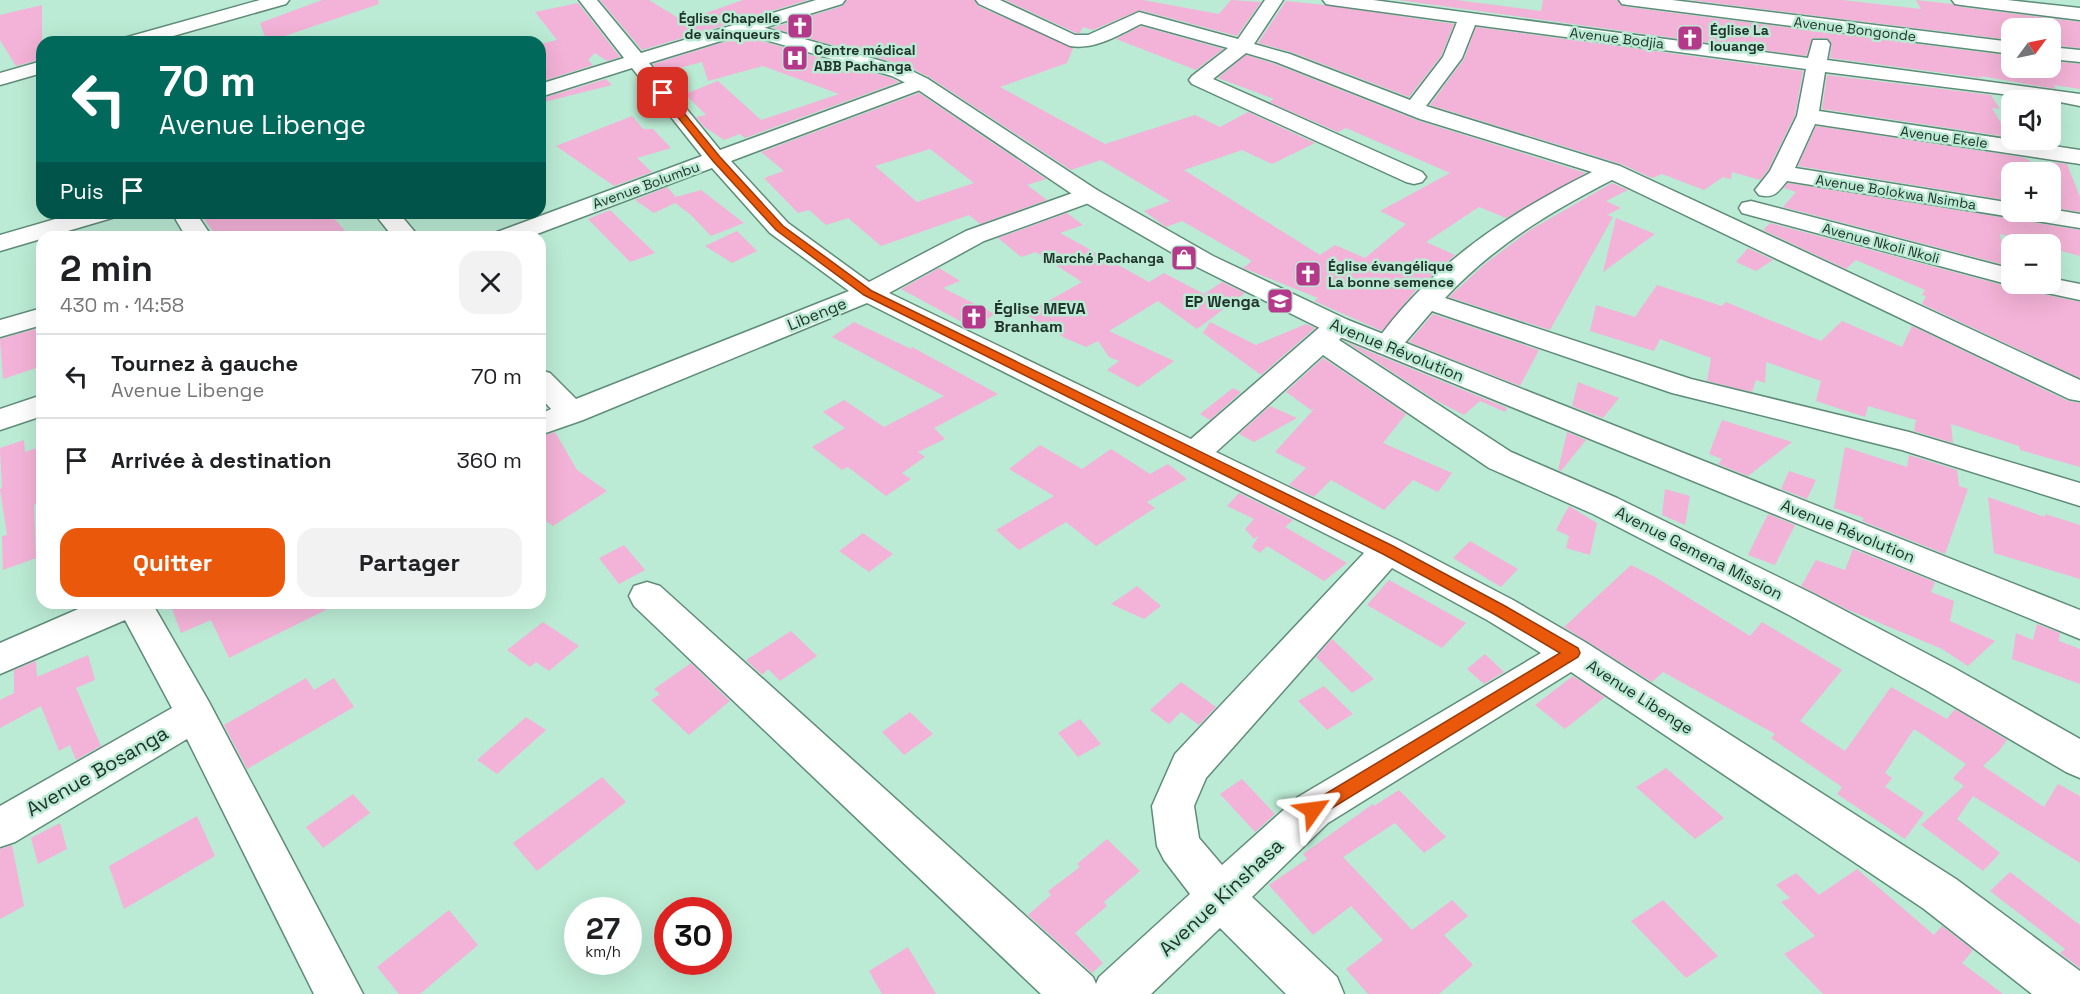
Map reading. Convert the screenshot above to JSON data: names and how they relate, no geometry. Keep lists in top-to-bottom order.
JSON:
{
  "streets": {
    "street": [
      "Avenue Bongonde",
      "Avenue Bodjia",
      "Avenue Ekele",
      "Avenue Bolumbu",
      "Avenue Bolokwa Nsimba",
      "Avenue Nkoli Nkoli",
      "Libenge",
      "Avenue Révolution",
      "Avenue Gemena Mission",
      "Avenue Libenge",
      "Avenue Bosanga",
      "Avenue Kinshasa"
    ]
  },
  "crossings": [
    ["Avenue Bolumbu", "Avenue Révolution"],
    ["Avenue Bolumbu", "Avenue Libenge"],
    ["Libenge", "Avenue Révolution"],
    ["Libenge", "Avenue Libenge"],
    ["Avenue Révolution", "Avenue Gemena Mission"],
    ["Avenue Libenge", "Avenue Kinshasa"]
  ],
  "places": {
    "church": [
      "Église Chapelle de vainqueurs",
      "Église La louange",
      "Église évangélique La bonne semence",
      "Église MEVA Branham"
    ],
    "hospital": ["Centre médical ABB Pachanga"],
    "shop": ["Marché Pachanga"],
    "school or university": ["EP Wenga"]
  },
  "north": "top right",
  "page": {
    "map_buttons": ["+", "−"],
    "turn": ["70 m", "Avenue Libenge"],
    "then": "Puis",
    "heading": ["2 min", "430 m · 14:58"],
    "list": [
      {
        "name": "Tournez à gauche",
        "note": "Avenue Libenge",
        "value": "70 m"
      },
      {
        "name": "Arrivée à destination",
        "value": "360 m"
      }
    ],
    "buttons": ["Quitter", "Partager"],
    "speed": "27 km/h",
    "limit": "30"
  }
}
